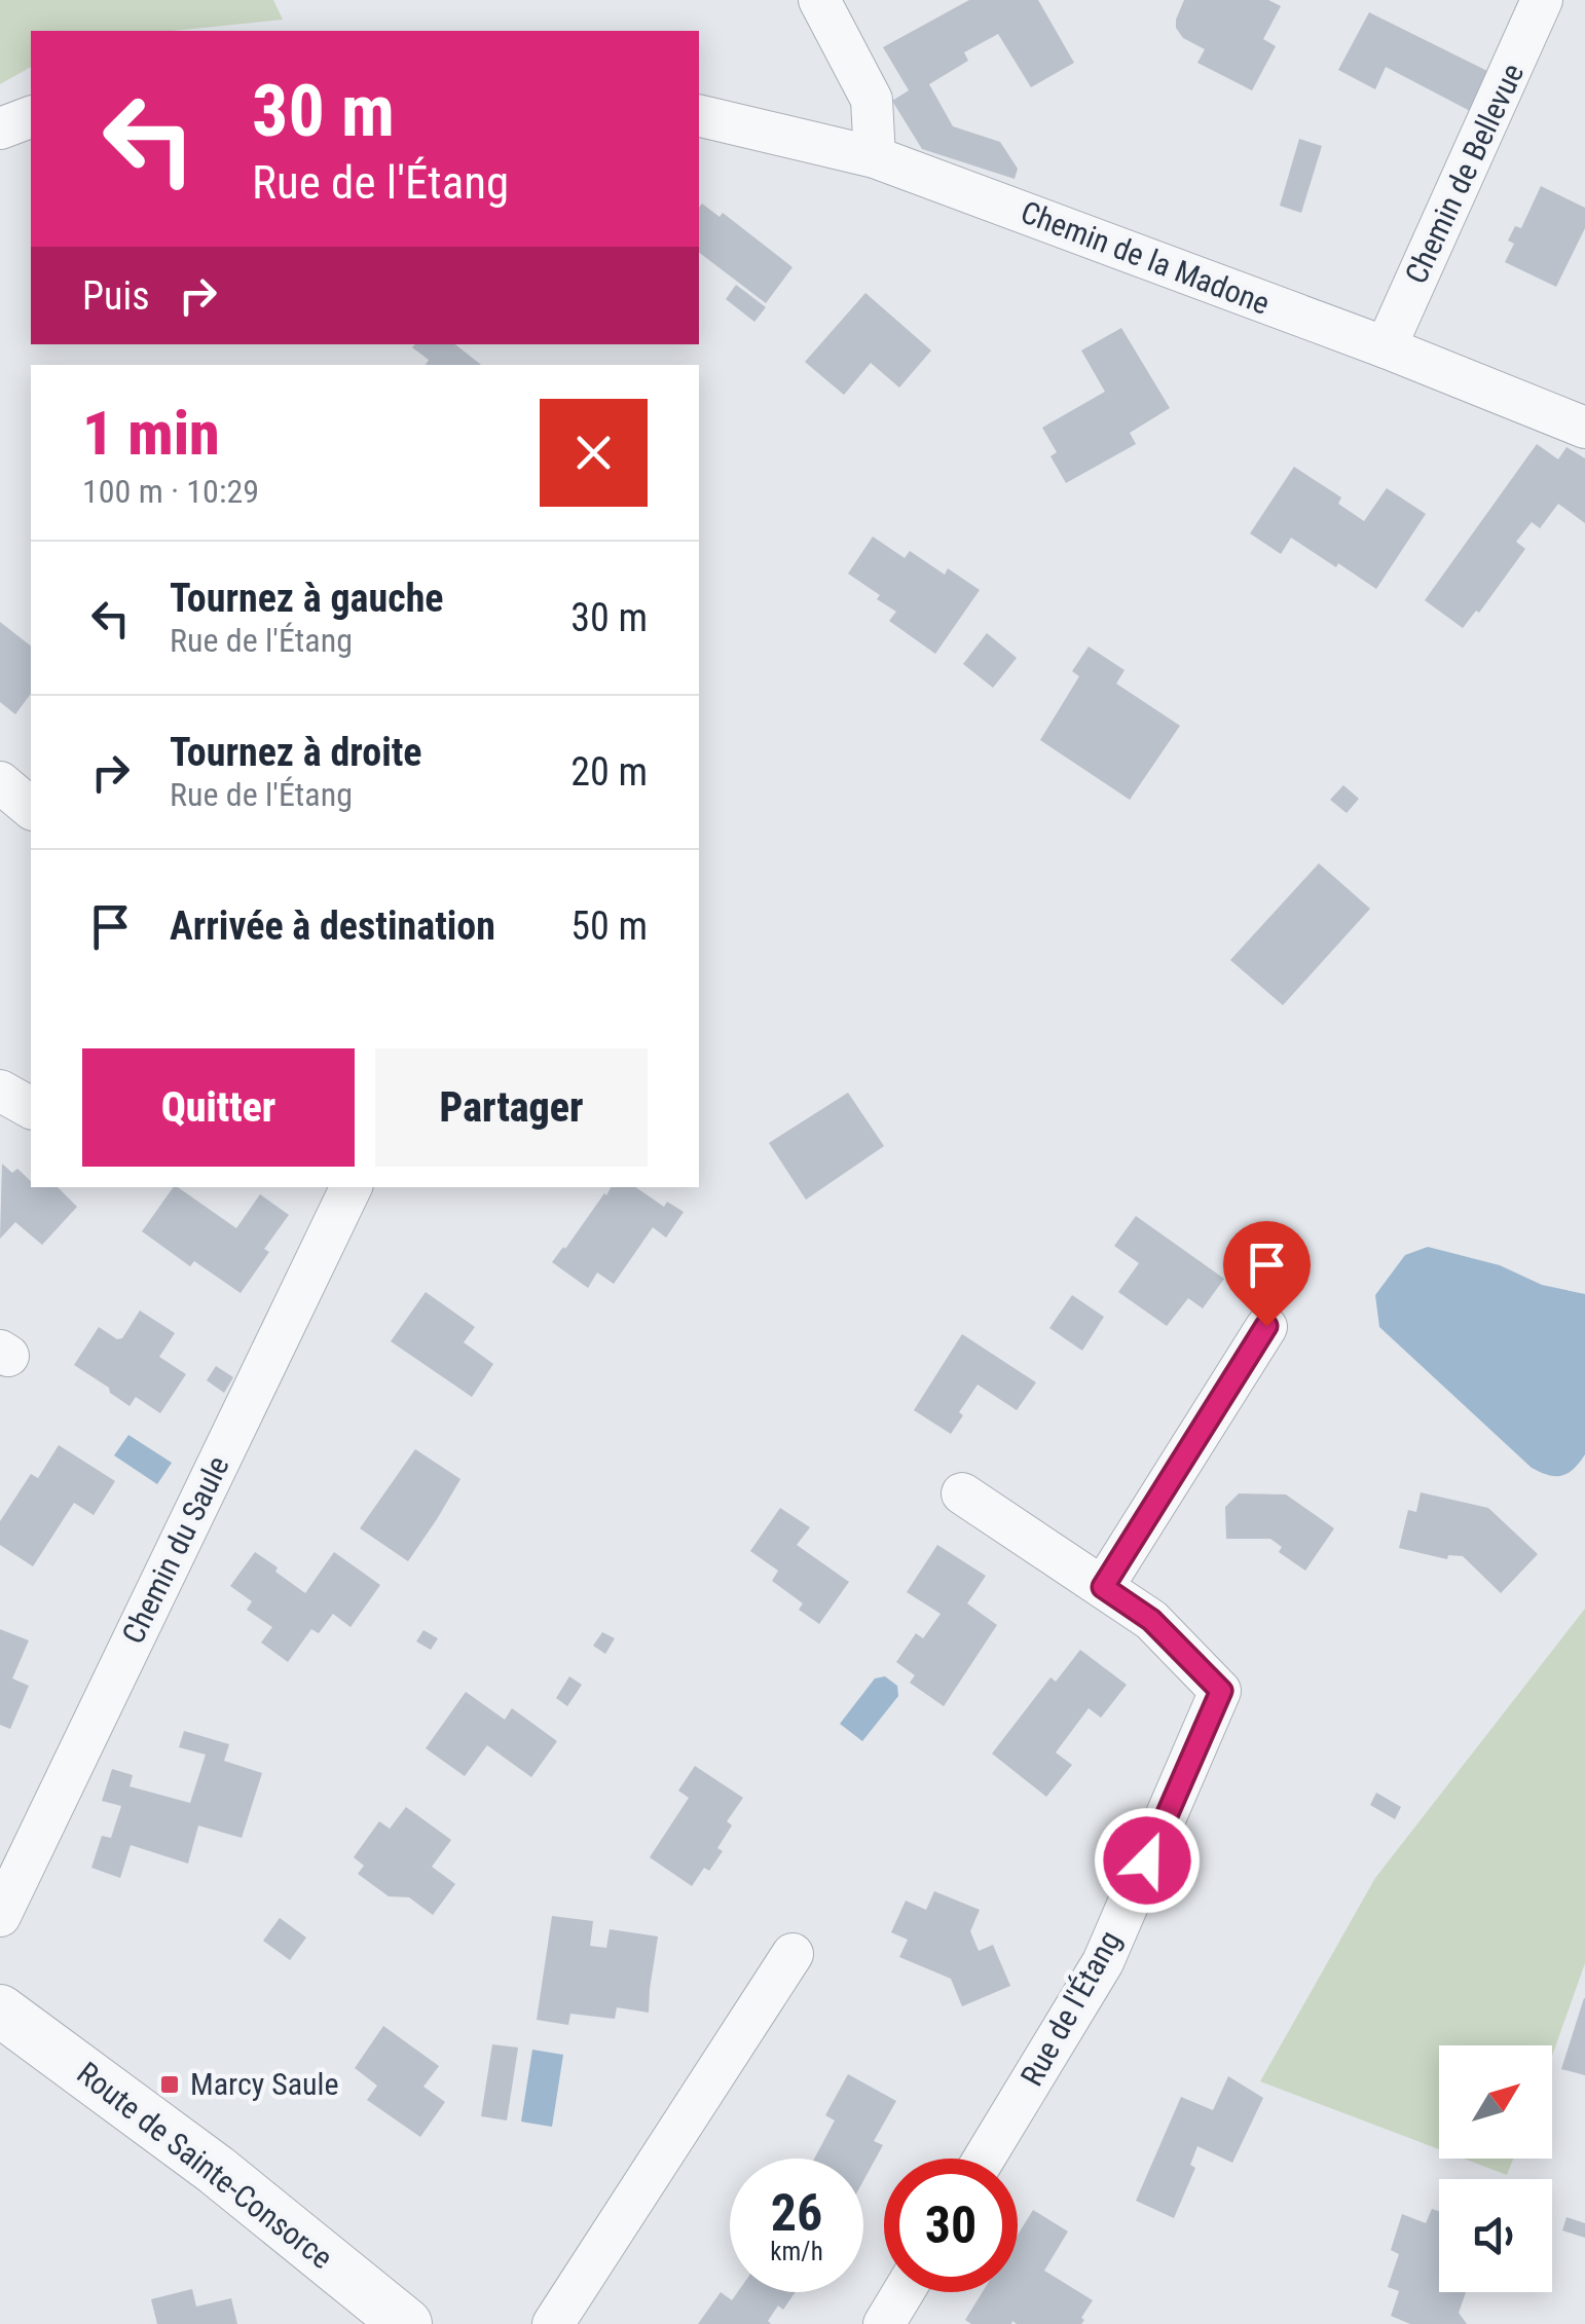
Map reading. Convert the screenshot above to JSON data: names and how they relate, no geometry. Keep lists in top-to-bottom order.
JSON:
{
  "streets": {
    "street": [
      "Chemin de Bellevue",
      "Chemin de la Madone",
      "Chemin du Saule",
      "Rue de l'Étang",
      "Route de Sainte-Consorce"
    ]
  },
  "crossings": [
    ["Chemin de Bellevue", "Chemin de la Madone"]
  ],
  "places": {
    "transit": ["Marcy Saule"]
  },
  "north": "top right",
  "page": {
    "turn": ["30 m", "Rue de l'Étang"],
    "then": "Puis",
    "heading": ["1 min", "100 m · 10:29"],
    "list": [
      {
        "name": "Tournez à gauche",
        "note": "Rue de l'Étang",
        "value": "30 m"
      },
      {
        "name": "Tournez à droite",
        "note": "Rue de l'Étang",
        "value": "20 m"
      },
      {
        "name": "Arrivée à destination",
        "value": "50 m"
      }
    ],
    "buttons": ["Quitter", "Partager"],
    "speed": "26 km/h",
    "limit": "30"
  }
}
